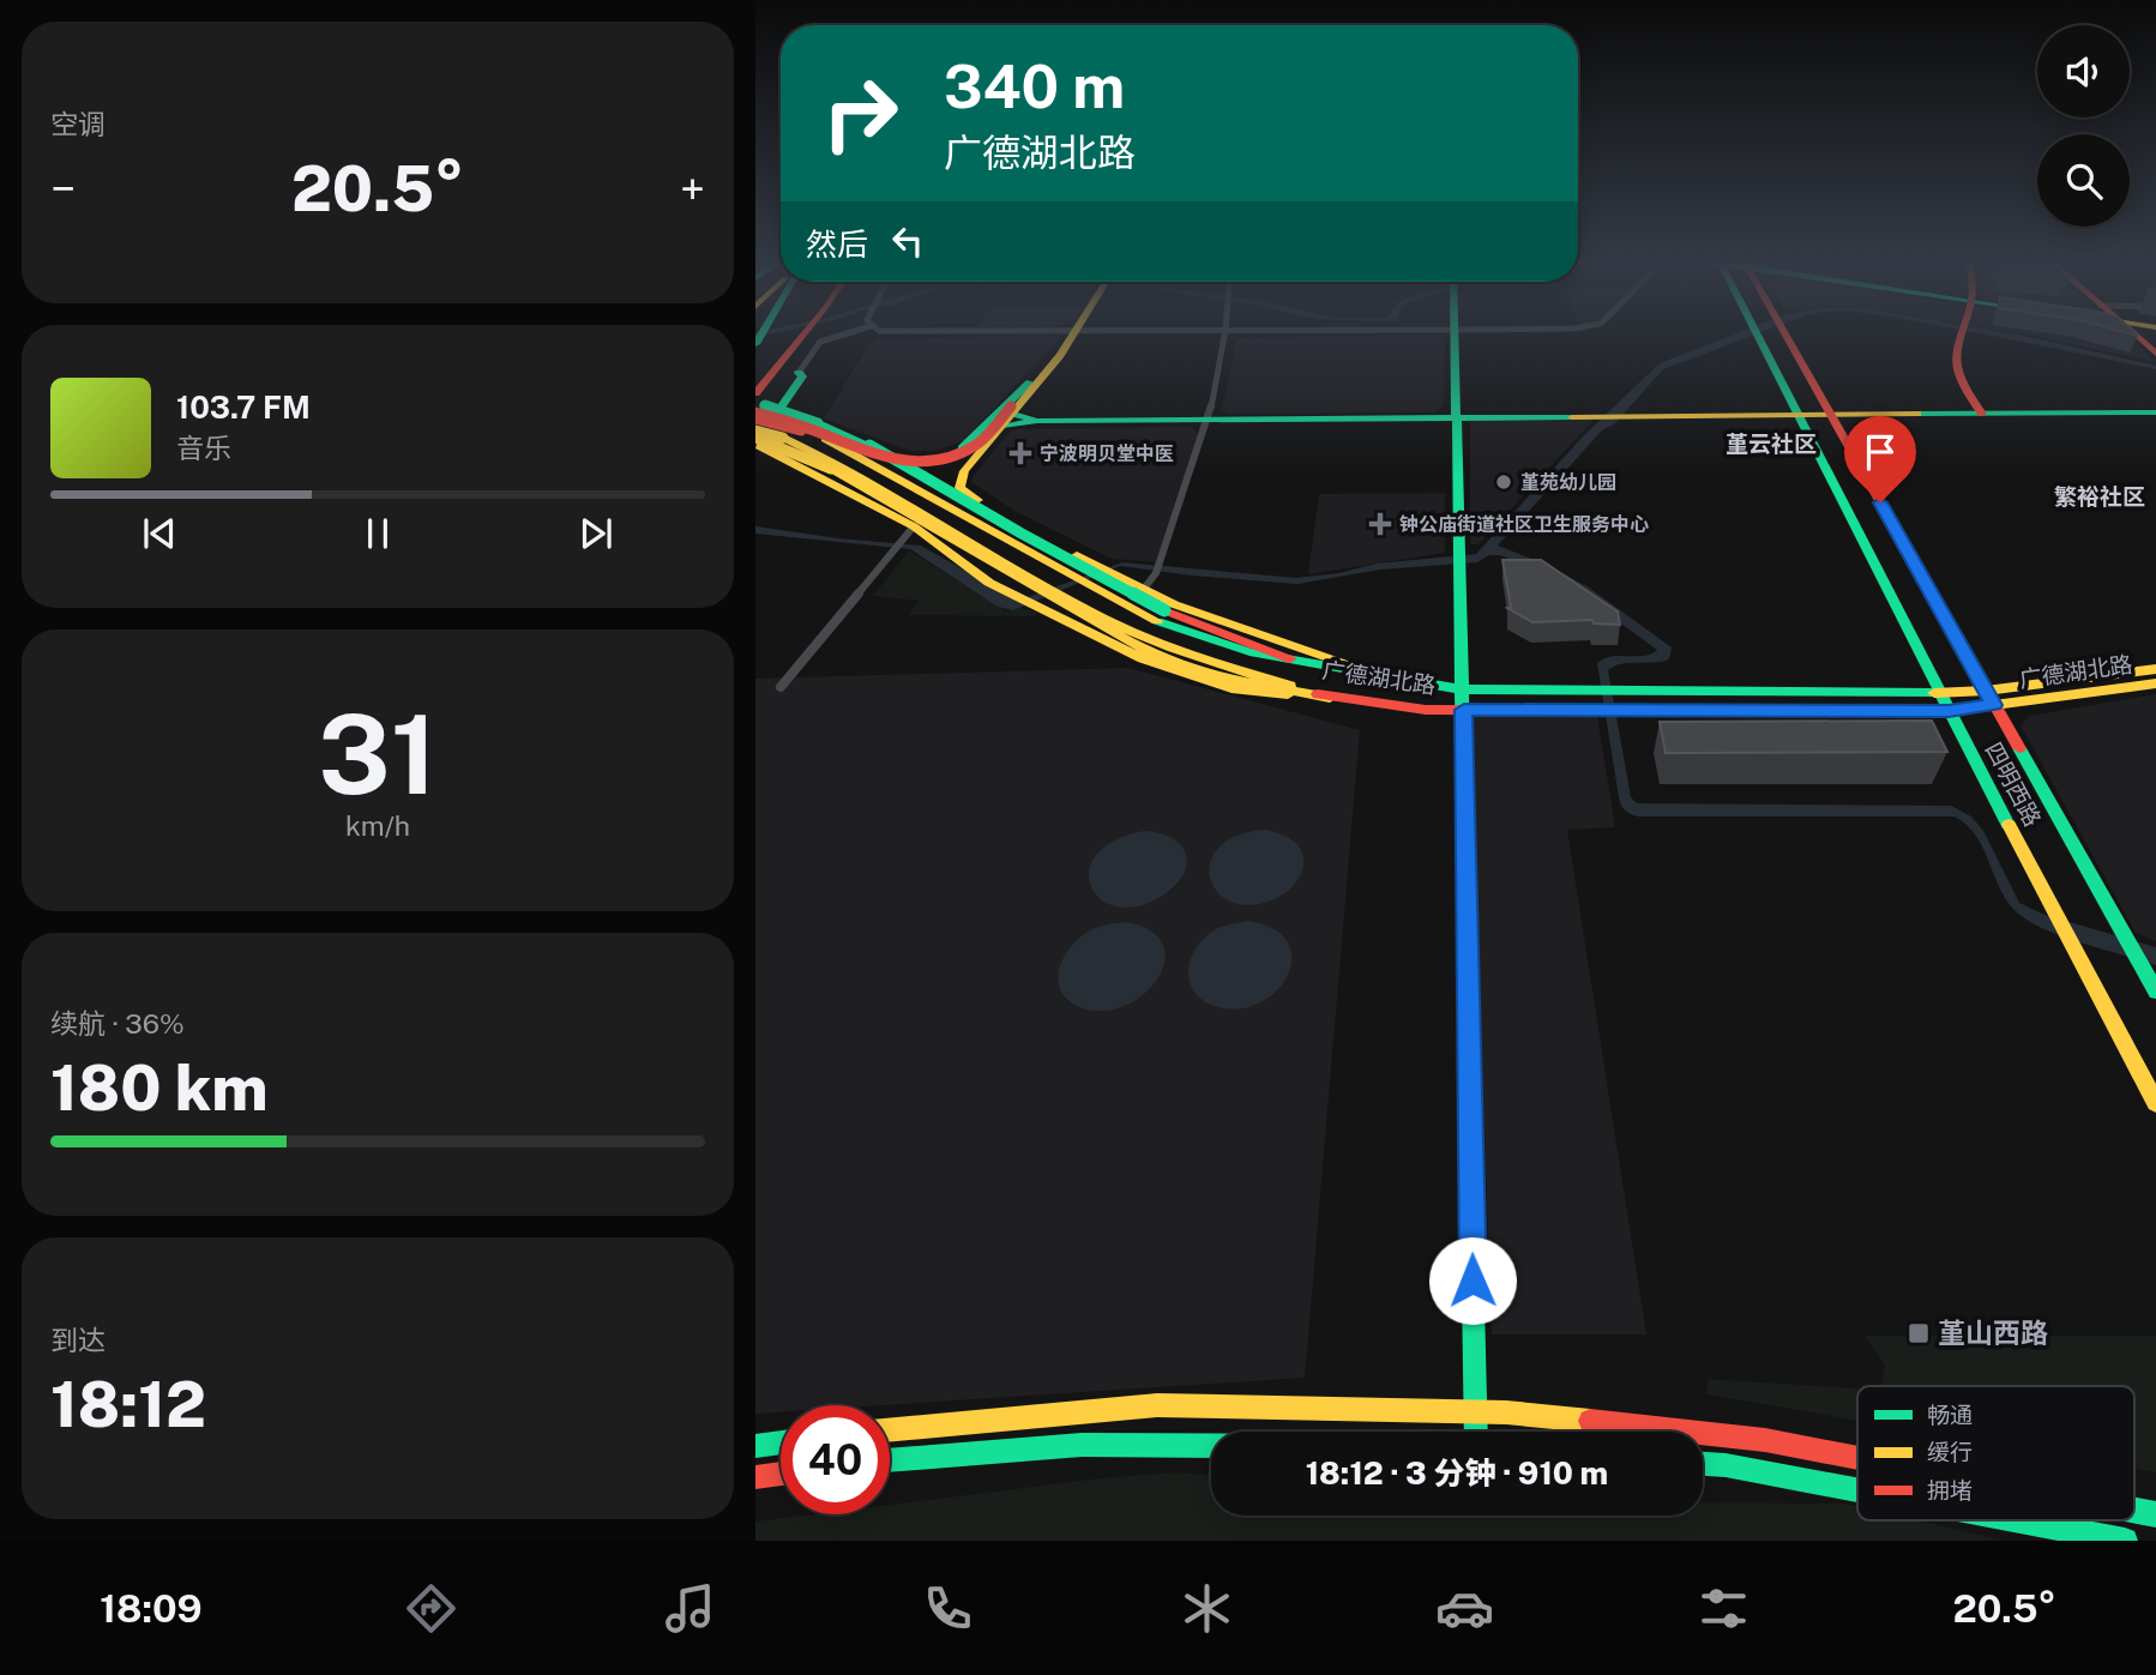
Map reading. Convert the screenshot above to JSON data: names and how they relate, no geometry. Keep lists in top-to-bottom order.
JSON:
{
  "streets": {
    "main road": ["广德湖北路", "四明西路"]
  },
  "crossings": [
    ["广德湖北路", "四明西路"]
  ],
  "districts": ["堇云社区", "繁裕社区"],
  "places": {
    "health": ["宁波明贝堂中医", "钟公庙街道社区卫生服务中心"],
    "other": ["堇苑幼儿园"],
    "transit": ["堇山西路"]
  },
  "legend": ["畅通", "缓行", "拥堵"],
  "page": {
    "tile": [
      "空调",
      ["31", "km/h"],
      ["续航 · 36%", "180 km"],
      ["到达", "18:12"]
    ],
    "turn": ["340 m", "广德湖北路"],
    "heat": ["−", "20.5°", "+"],
    "then": "然后",
    "song": ["103.7 FM", "音乐"],
    "limit": "40",
    "trip": "18:12 · 3 分钟 · 910 m",
    "tabs": ["18:09", "20.5°"]
  }
}
